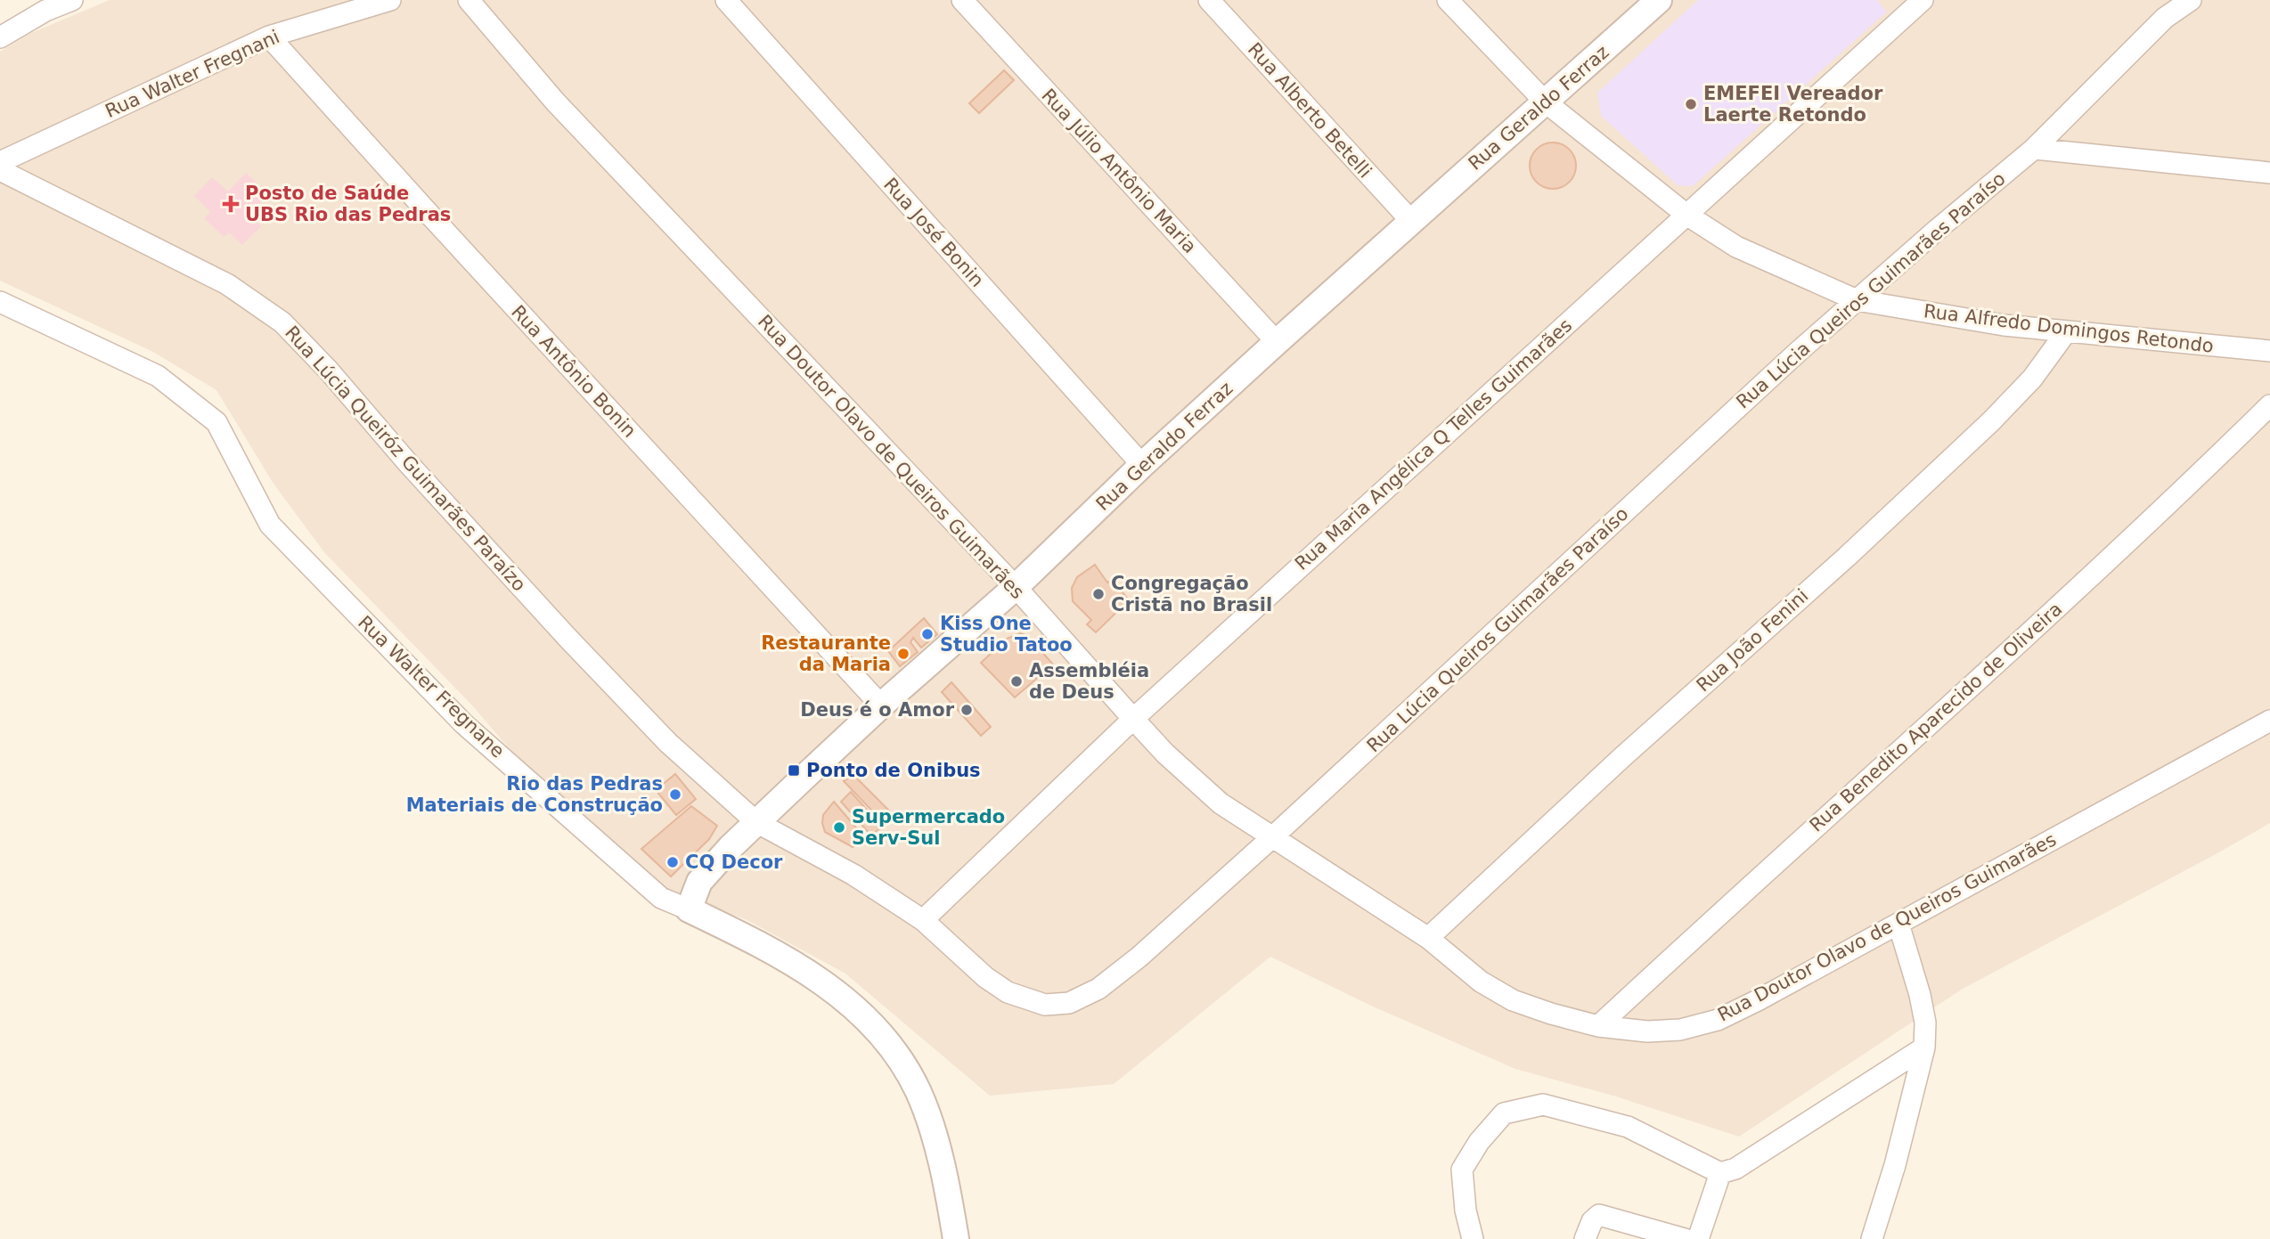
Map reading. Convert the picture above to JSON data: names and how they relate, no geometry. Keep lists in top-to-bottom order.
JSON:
{
  "streets": {
    "street": [
      "Rua Walter Fregnani",
      "Rua Geraldo Ferraz",
      "Rua Alberto Betelli",
      "Rua Júlio Antônio Maria",
      "Rua José Bonin",
      "Rua Lúcia Queiros Guimarães Paraíso",
      "Rua Alfredo Domingos Retondo",
      "Rua Antônio Bonin",
      "Rua Maria Angélica Q Telles Guimarães",
      "Rua Doutor Olavo de Queiros Guimarães",
      "Rua Lúcia Queiróz Guimarães Paraízo",
      "Rua João Fenini",
      "Rua Walter Fregnane",
      "Rua Benedito Aparecido de Oliveira"
    ]
  },
  "crossings": [
    ["Rua Walter Fregnani", "Rua Antônio Bonin"],
    ["Rua Geraldo Ferraz", "Rua Alberto Betelli"],
    ["Rua Geraldo Ferraz", "Rua Júlio Antônio Maria"],
    ["Rua Geraldo Ferraz", "Rua José Bonin"],
    ["Rua Geraldo Ferraz", "Rua Lúcia Queiros Guimarães Paraíso"],
    ["Rua Geraldo Ferraz", "Rua Alfredo Domingos Retondo"],
    ["Rua Geraldo Ferraz", "Rua Antônio Bonin"],
    ["Rua Geraldo Ferraz", "Rua Doutor Olavo de Queiros Guimarães"],
    ["Rua Geraldo Ferraz", "Rua Lúcia Queiróz Guimarães Paraízo"],
    ["Rua Geraldo Ferraz", "Rua Walter Fregnane"],
    ["Rua Lúcia Queiros Guimarães Paraíso", "Rua Alfredo Domingos Retondo"],
    ["Rua Lúcia Queiros Guimarães Paraíso", "Rua Maria Angélica Q Telles Guimarães"],
    ["Rua Lúcia Queiros Guimarães Paraíso", "Rua Doutor Olavo de Queiros Guimarães"],
    ["Rua Lúcia Queiros Guimarães Paraíso", "Rua Lúcia Queiróz Guimarães Paraízo"],
    ["Rua Alfredo Domingos Retondo", "Rua Maria Angélica Q Telles Guimarães"],
    ["Rua Alfredo Domingos Retondo", "Rua João Fenini"],
    ["Rua Maria Angélica Q Telles Guimarães", "Rua Doutor Olavo de Queiros Guimarães"],
    ["Rua Doutor Olavo de Queiros Guimarães", "Rua João Fenini"],
    ["Rua Doutor Olavo de Queiros Guimarães", "Rua Benedito Aparecido de Oliveira"]
  ],
  "places": {
    "other": [
      "EMEFEI Vereador Laerte Retondo",
      "Congregação Cristã no Brasil",
      "Kiss One Studio Tatoo",
      "Restaurante da Maria",
      "Assembléia de Deus",
      "Deus é o Amor",
      "Rio das Pedras Materiais de Construção",
      "Supermercado Serv-Sul",
      "CQ Decor"
    ],
    "health": ["Posto de Saúde UBS Rio das Pedras"],
    "transit": ["Ponto de Onibus"]
  }
}
